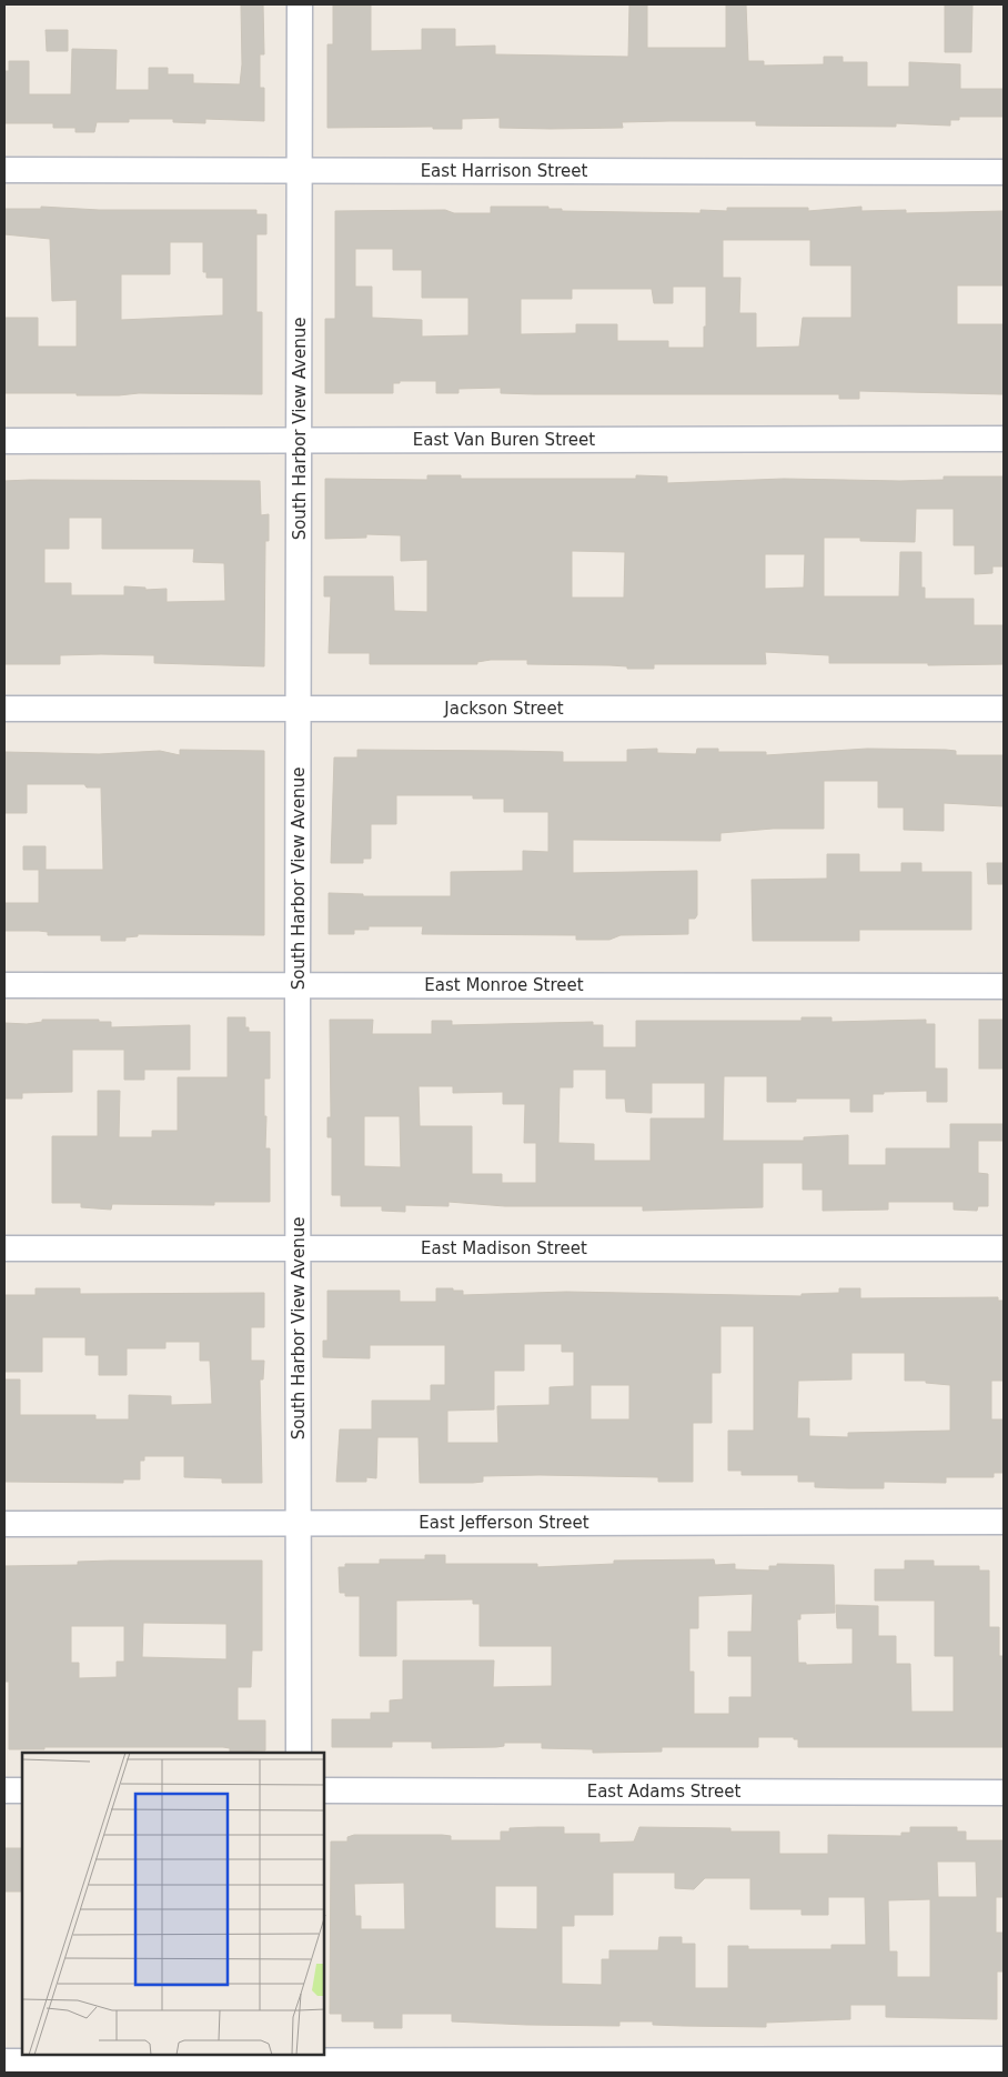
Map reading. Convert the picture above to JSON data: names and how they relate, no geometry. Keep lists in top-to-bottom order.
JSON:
{
  "streets": {
    "street": [
      "East Harrison Street",
      "South Harbor View Avenue",
      "East Van Buren Street",
      "Jackson Street",
      "East Monroe Street",
      "East Madison Street",
      "East Jefferson Street",
      "East Adams Street"
    ]
  },
  "crossings": [
    ["East Harrison Street", "South Harbor View Avenue"],
    ["South Harbor View Avenue", "East Van Buren Street"],
    ["South Harbor View Avenue", "Jackson Street"],
    ["South Harbor View Avenue", "East Monroe Street"],
    ["South Harbor View Avenue", "East Madison Street"],
    ["South Harbor View Avenue", "East Jefferson Street"]
  ]
}
